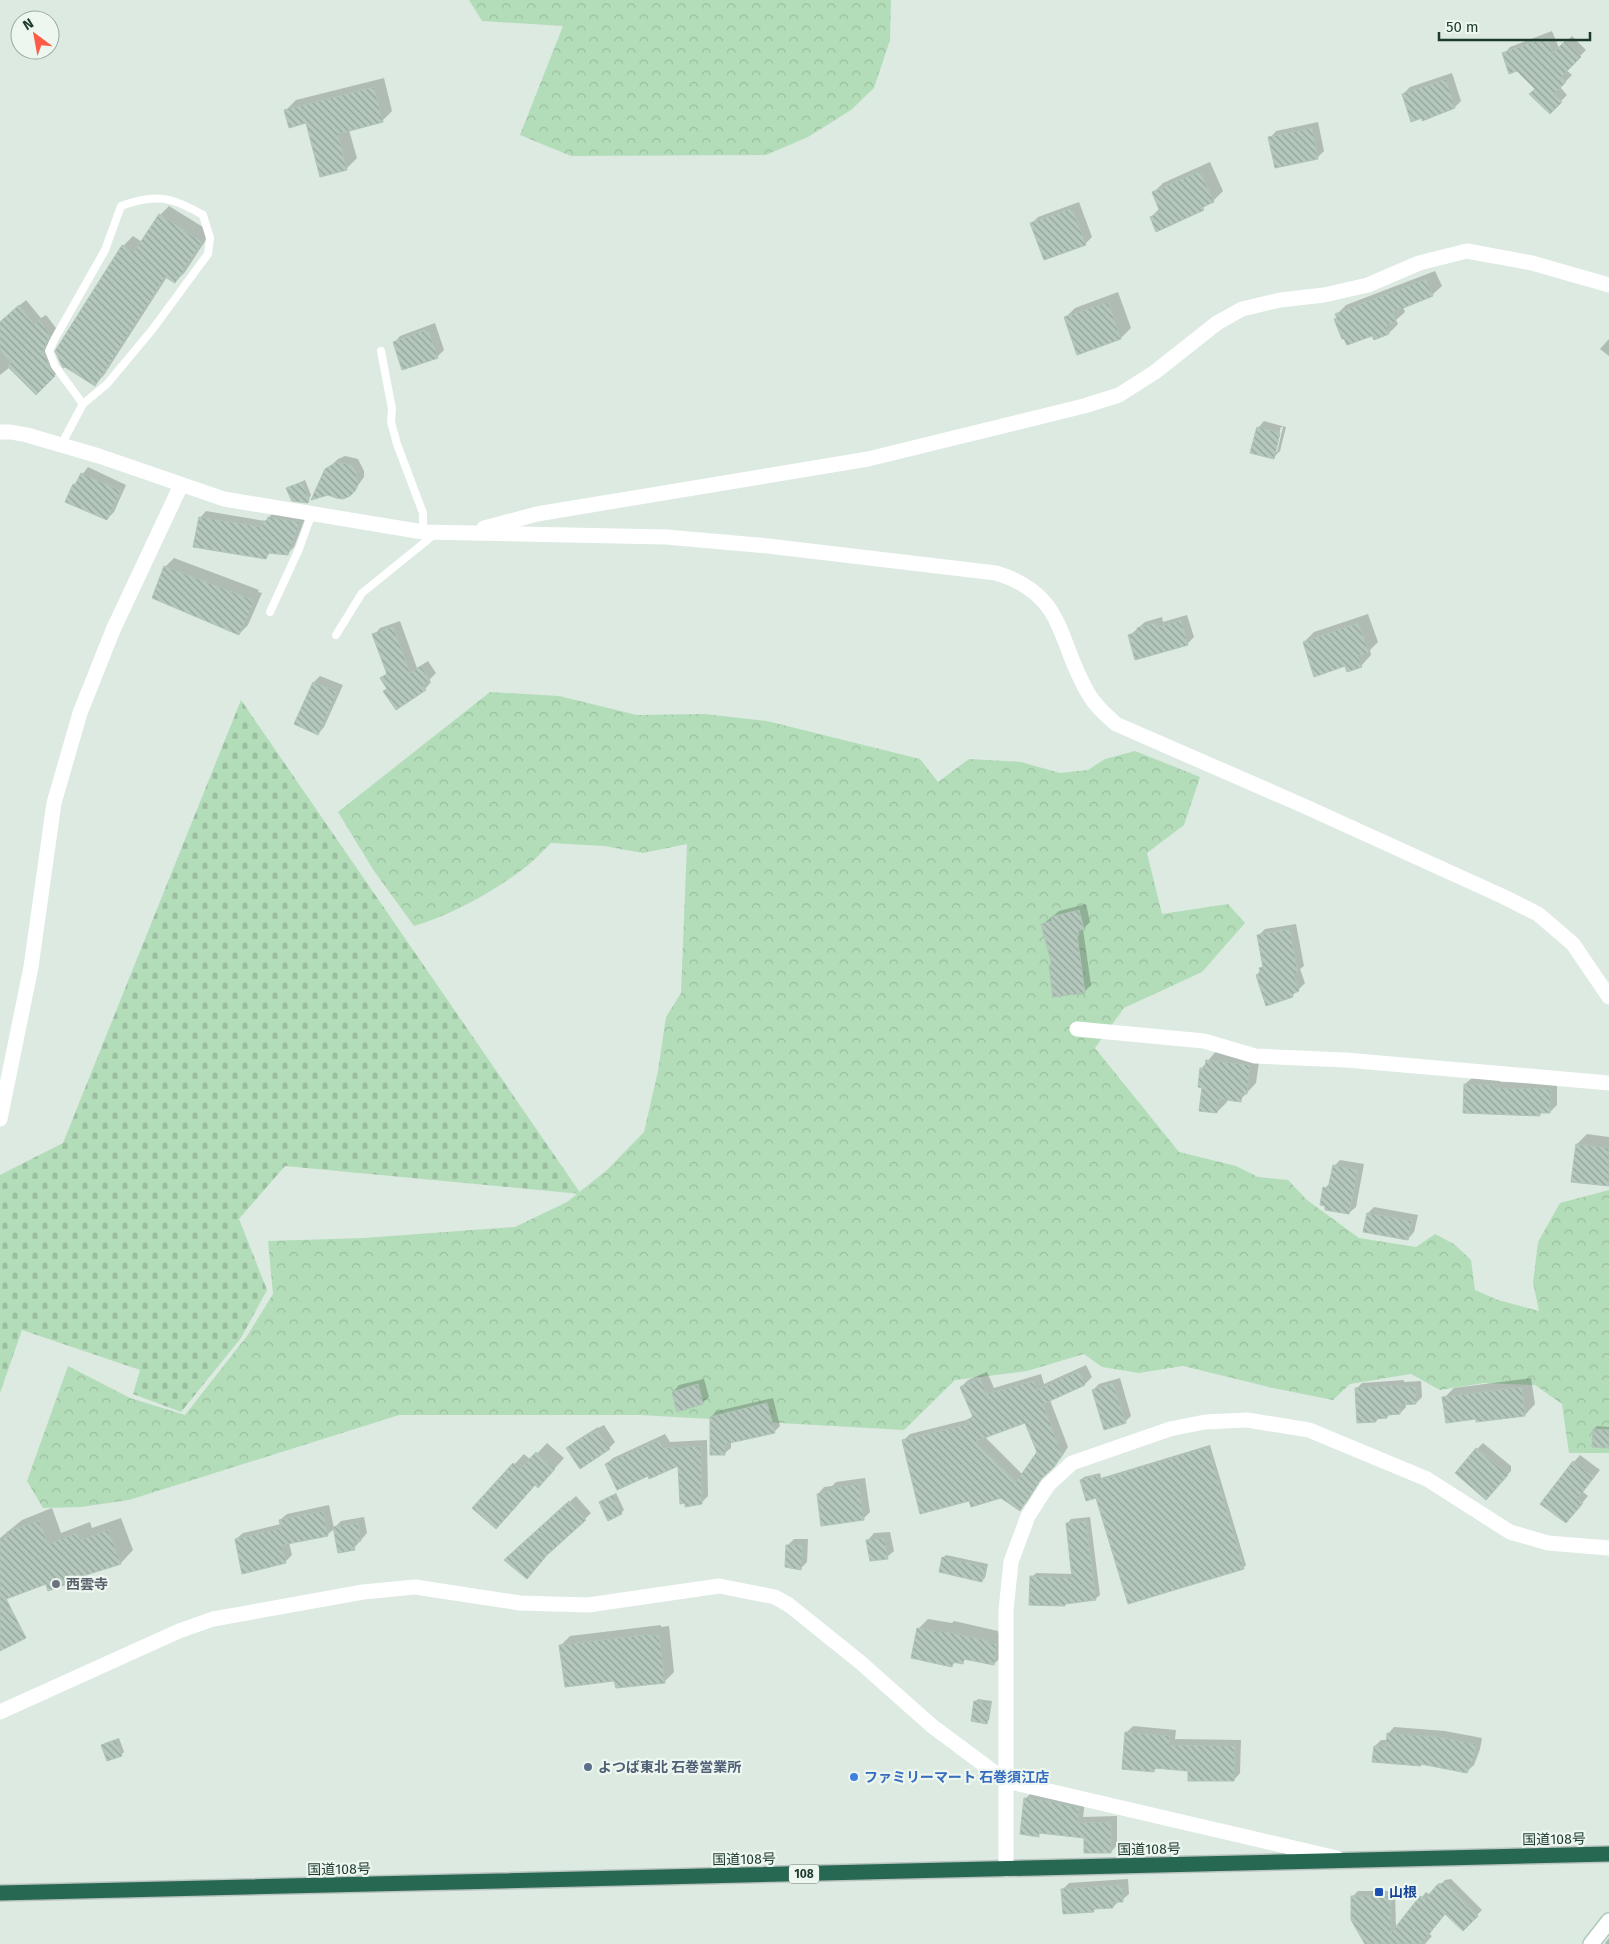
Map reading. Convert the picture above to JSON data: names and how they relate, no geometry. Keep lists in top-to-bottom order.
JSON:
{
  "streets": {
    "highway": ["国道108号", "108"]
  },
  "places": {
    "other": ["西雲寺", "よつば東北 石巻営業所", "ファミリーマート 石巻須江店"],
    "transit": ["山根"]
  },
  "scale_bar": "50 m",
  "north": "top left"
}
